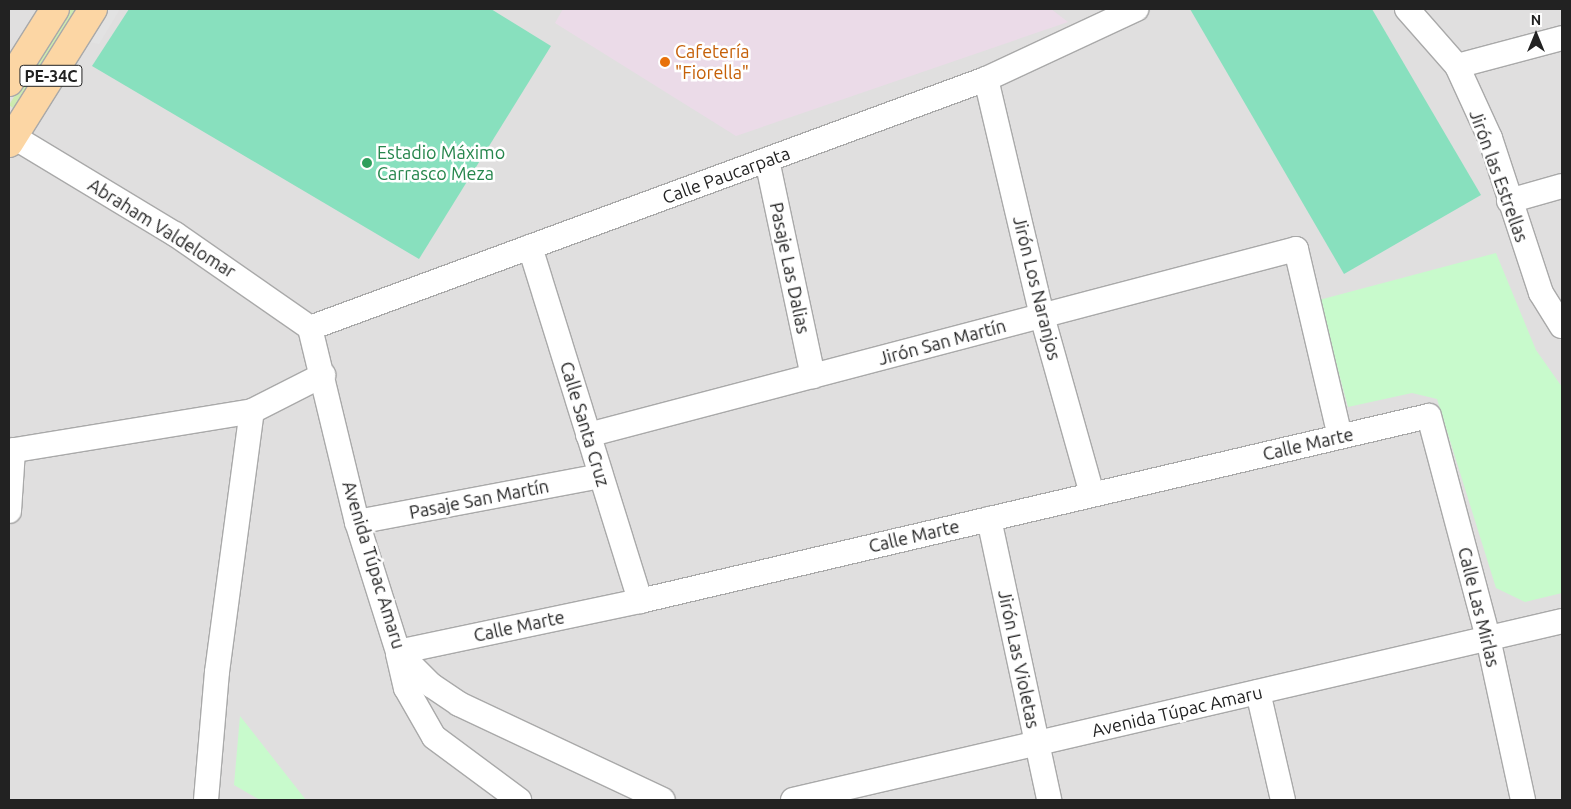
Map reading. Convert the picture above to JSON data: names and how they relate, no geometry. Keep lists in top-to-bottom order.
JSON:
{
  "streets": {
    "main road": ["PE-34C"],
    "street": [
      "Calle Paucarpata",
      "Jirón las Estrellas",
      "Abraham Valdelomar",
      "Pasaje Las Dalias",
      "Jirón Los Naranjos",
      "Jirón San Martín",
      "Calle Santa Cruz",
      "Calle Marte",
      "Pasaje San Martín",
      "Avenida Túpac Amaru",
      "Calle Las Mirlas",
      "Jirón Las Violetas"
    ]
  },
  "crossings": [
    ["PE-34C", "Abraham Valdelomar"],
    ["Calle Paucarpata", "Abraham Valdelomar"],
    ["Calle Paucarpata", "Pasaje Las Dalias"],
    ["Calle Paucarpata", "Jirón Los Naranjos"],
    ["Calle Paucarpata", "Calle Santa Cruz"],
    ["Calle Paucarpata", "Avenida Túpac Amaru"],
    ["Abraham Valdelomar", "Avenida Túpac Amaru"],
    ["Pasaje Las Dalias", "Jirón San Martín"],
    ["Jirón Los Naranjos", "Jirón San Martín"],
    ["Jirón Los Naranjos", "Calle Marte"],
    ["Jirón San Martín", "Calle Santa Cruz"],
    ["Jirón San Martín", "Calle Marte"],
    ["Calle Santa Cruz", "Calle Marte"],
    ["Calle Santa Cruz", "Pasaje San Martín"],
    ["Calle Marte", "Avenida Túpac Amaru"],
    ["Calle Marte", "Calle Las Mirlas"],
    ["Calle Marte", "Jirón Las Violetas"],
    ["Pasaje San Martín", "Avenida Túpac Amaru"],
    ["Avenida Túpac Amaru", "Calle Las Mirlas"],
    ["Avenida Túpac Amaru", "Jirón Las Violetas"]
  ],
  "places": ["Cafetería \"Fiorella\"", "Estadio Máximo Carrasco Meza"],
  "north": "top"
}
